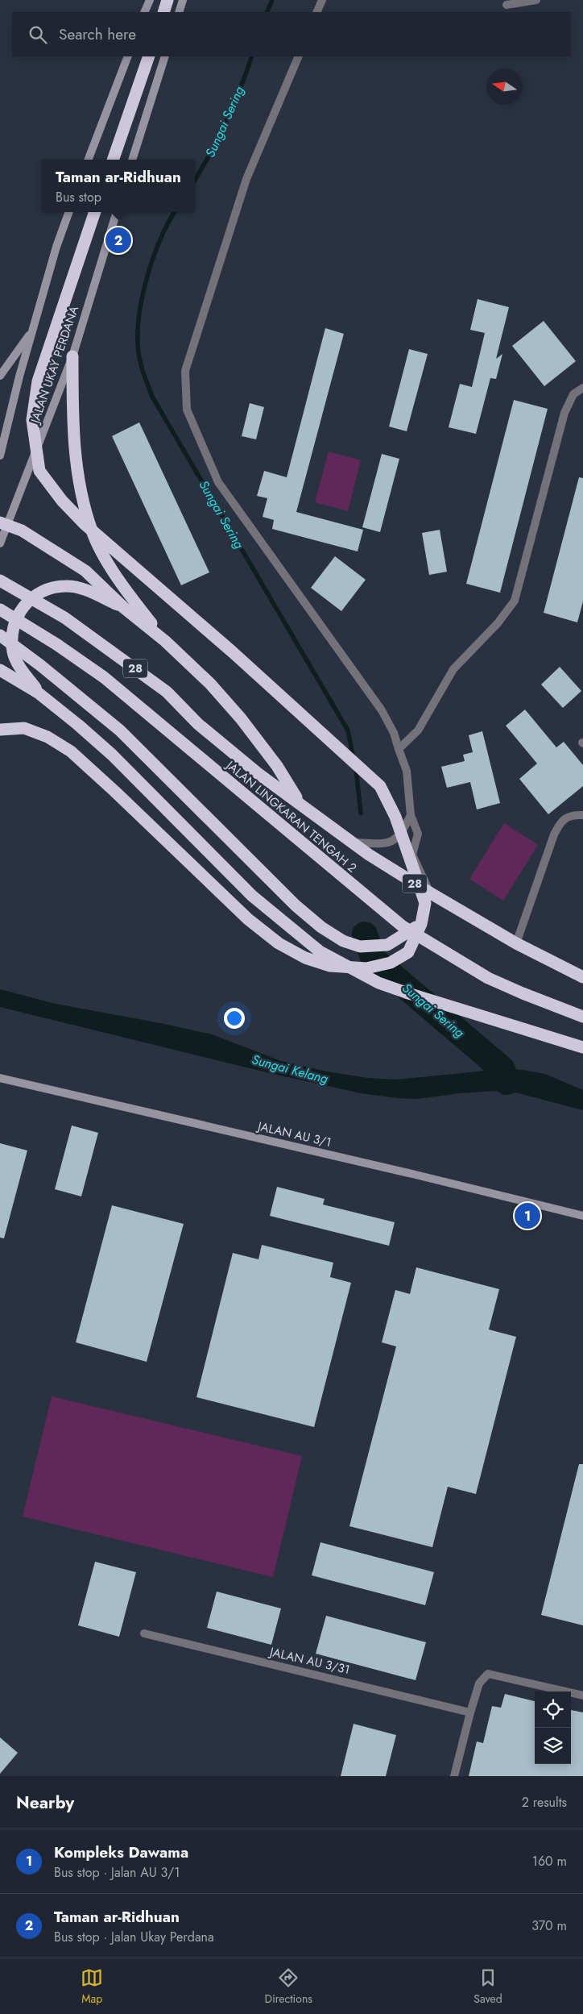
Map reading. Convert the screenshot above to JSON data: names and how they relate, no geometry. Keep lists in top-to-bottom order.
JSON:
{
  "streets": {
    "highway": ["28", "JALAN LINGKARAN TENGAH 2"],
    "street": ["JALAN UKAY PERDANA", "JALAN AU 3/1", "JALAN AU 3/31"]
  },
  "water": ["Sungai Sering", "Sungai Kelang"],
  "north": "left",
  "page": {
    "search": "Search here",
    "popup": ["Taman ar-Ridhuan", "Bus stop"],
    "pins": ["2", "1"],
    "heading": ["Nearby", "2 results"],
    "list": [
      {
        "mark": "1",
        "name": "Kompleks Dawama",
        "note": "Bus stop · Jalan AU 3/1",
        "value": "160 m"
      },
      {
        "mark": "2",
        "name": "Taman ar-Ridhuan",
        "note": "Bus stop · Jalan Ukay Perdana",
        "value": "370 m"
      }
    ],
    "nav": ["Map", "Directions", "Saved"]
  }
}
